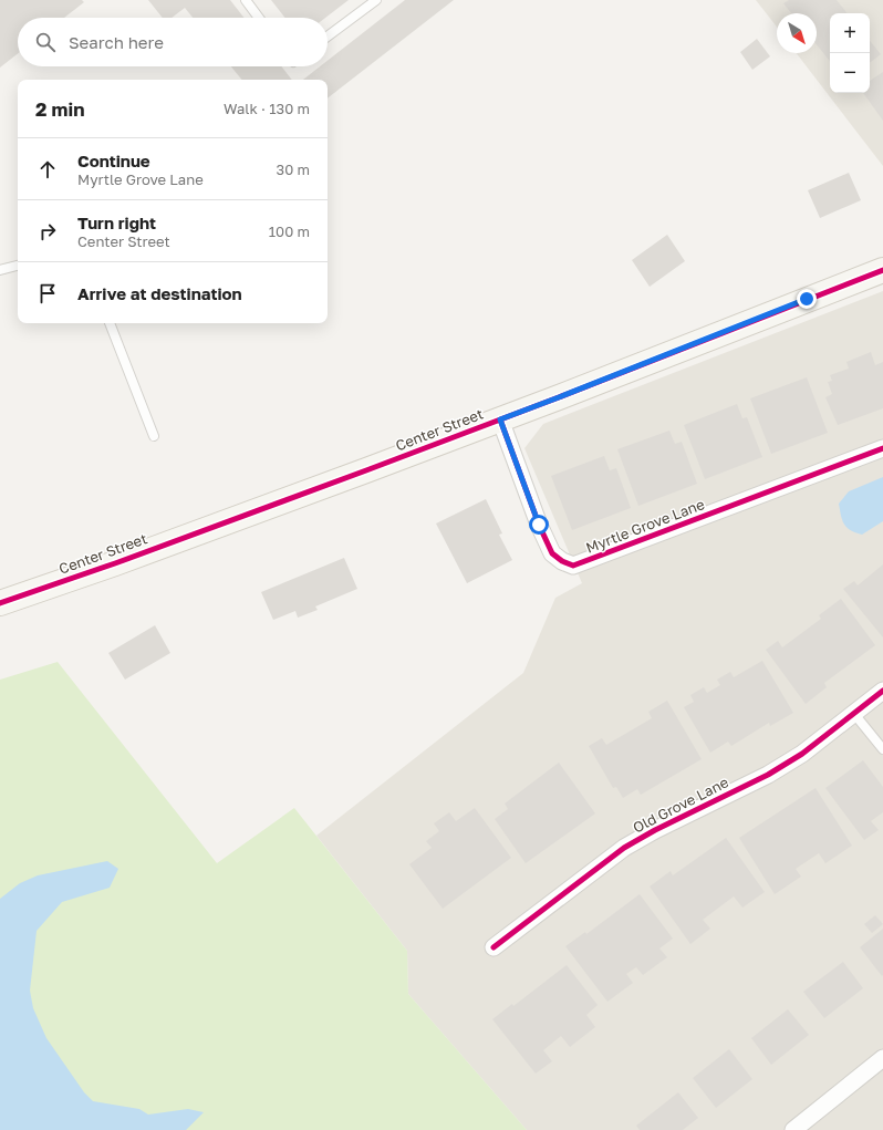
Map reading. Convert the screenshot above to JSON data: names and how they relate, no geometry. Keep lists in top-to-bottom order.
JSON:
{
  "streets": {
    "main road": ["Center Street"],
    "street": ["Myrtle Grove Lane", "Old Grove Lane"]
  },
  "crossings": [
    ["Center Street", "Myrtle Grove Lane"]
  ],
  "north": "bottom right",
  "page": {
    "map_buttons": ["+", "−"],
    "search": "Search here",
    "heading": ["2 min", "Walk · 130 m"],
    "list": [
      ["Continue", "Myrtle Grove Lane", "30 m"],
      ["Turn right", "Center Street", "100 m"],
      "Arrive at destination"
    ]
  }
}
